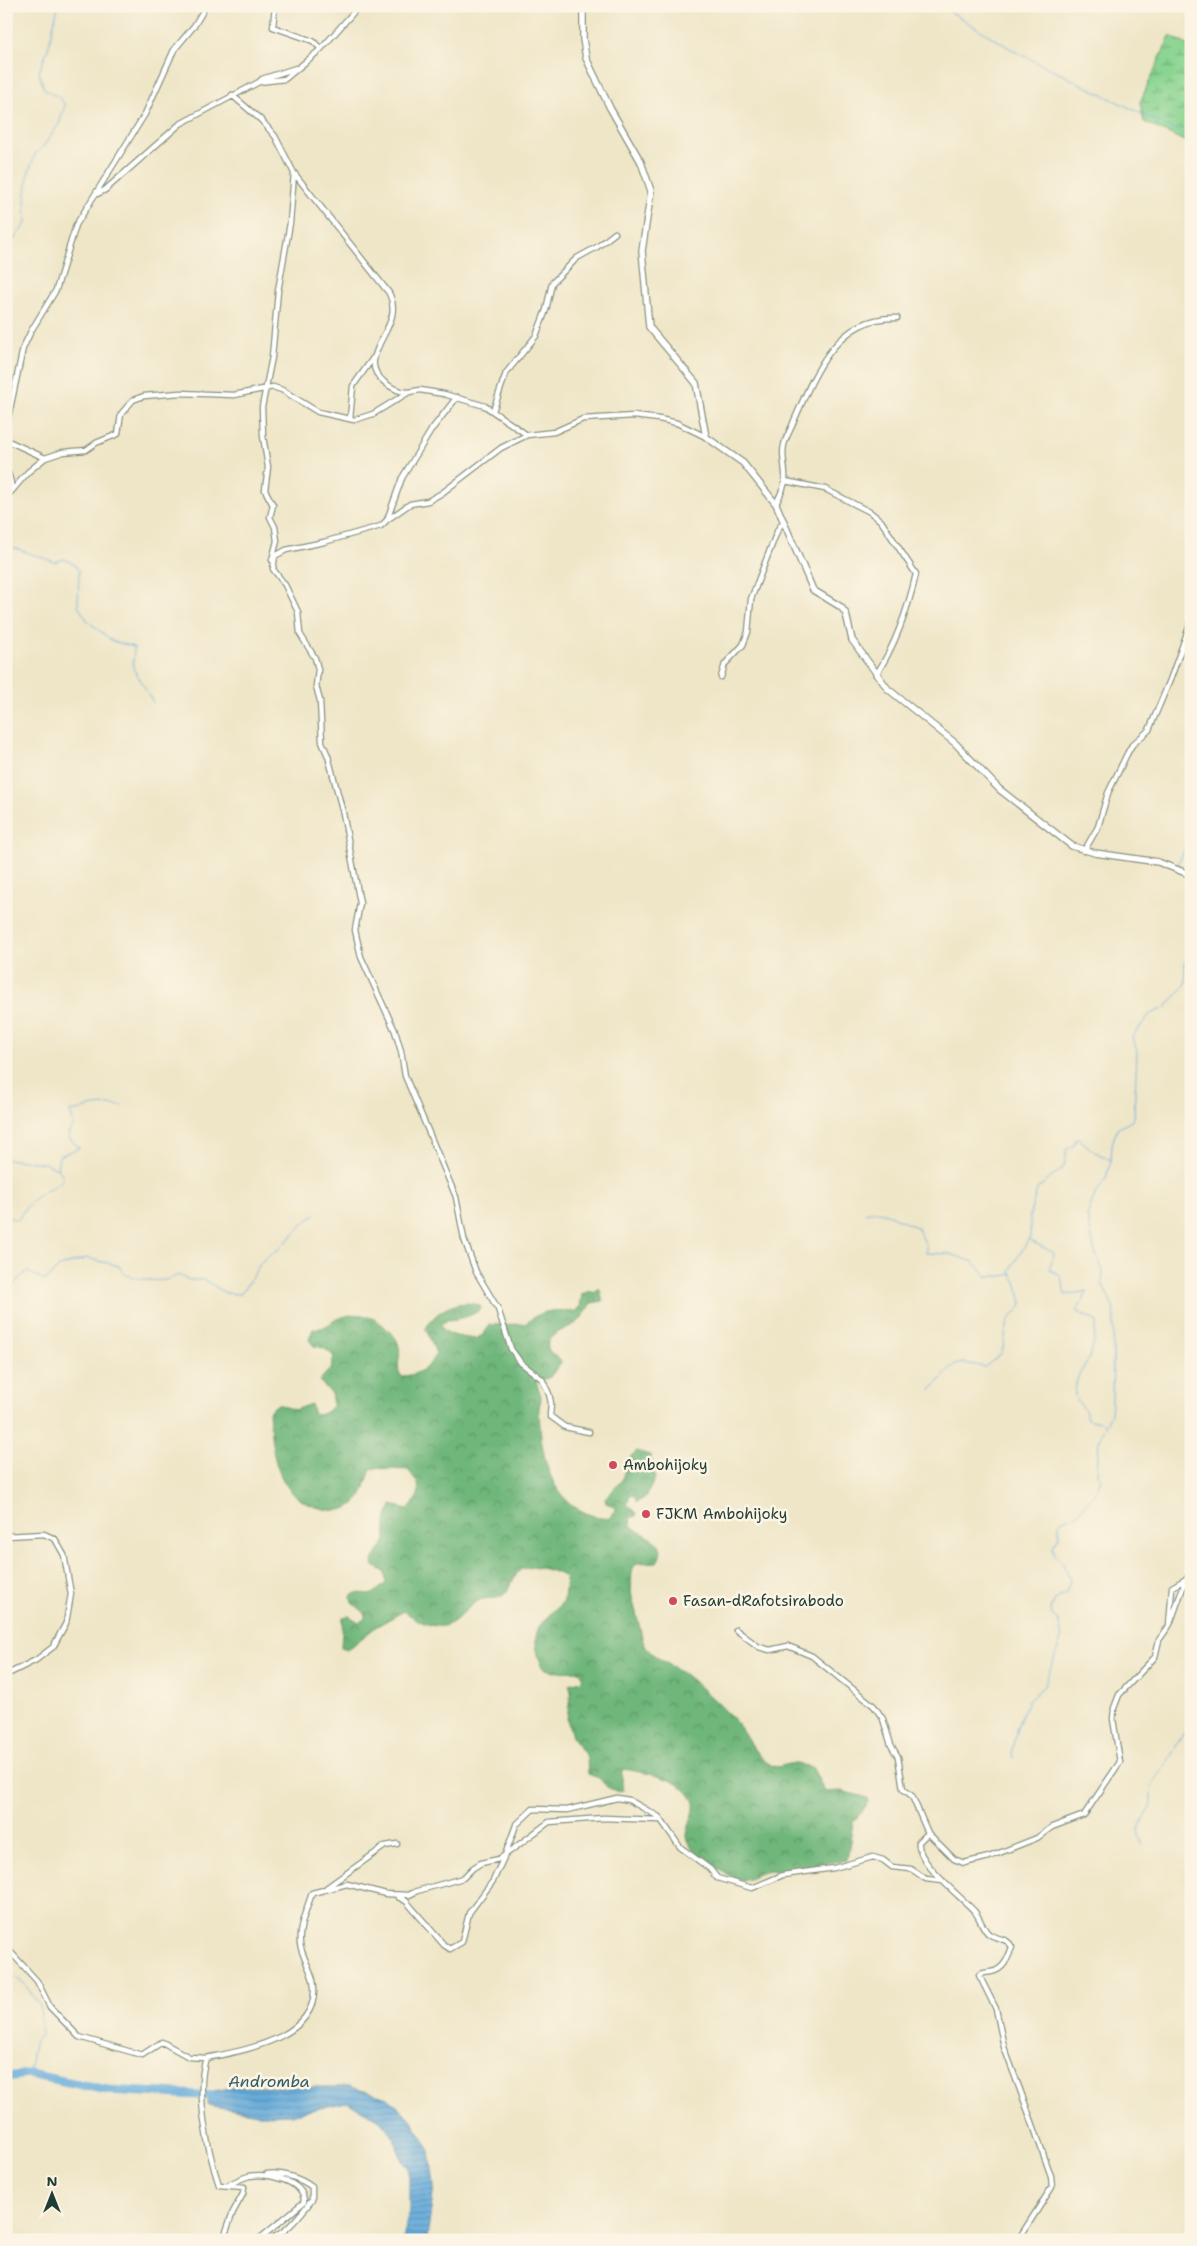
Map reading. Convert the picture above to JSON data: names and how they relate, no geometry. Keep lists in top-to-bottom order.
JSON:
{
  "water": ["Andromba"],
  "places": ["Ambohijoky", "FJKM Ambohijoky", "Fasan-dRafotsirabodo"],
  "north": "top"
}
